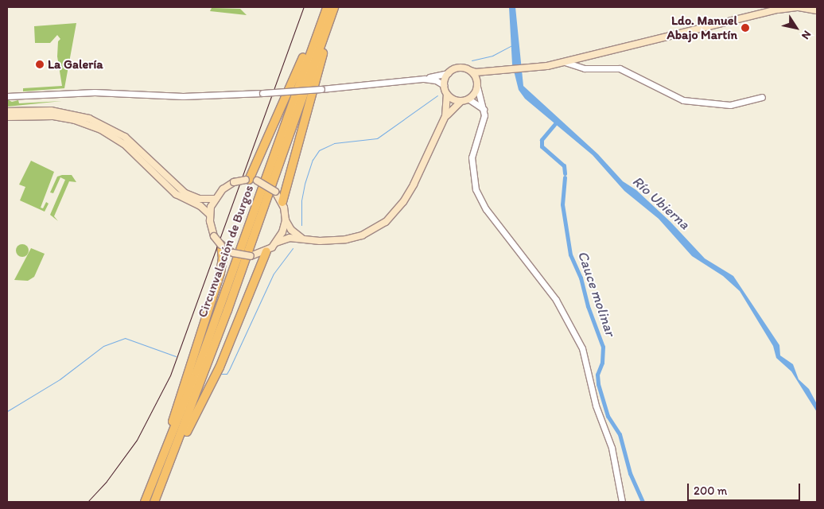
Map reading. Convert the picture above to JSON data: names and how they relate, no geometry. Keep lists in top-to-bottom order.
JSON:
{
  "streets": {
    "highway": ["Circunvalación de Burgos"]
  },
  "water": ["Río Ubierna", "Cauce molinar"],
  "places": ["Ldo. Manuel Abajo Martín", "La Galería"],
  "scale_bar": "200 m",
  "north": "bottom right"
}
